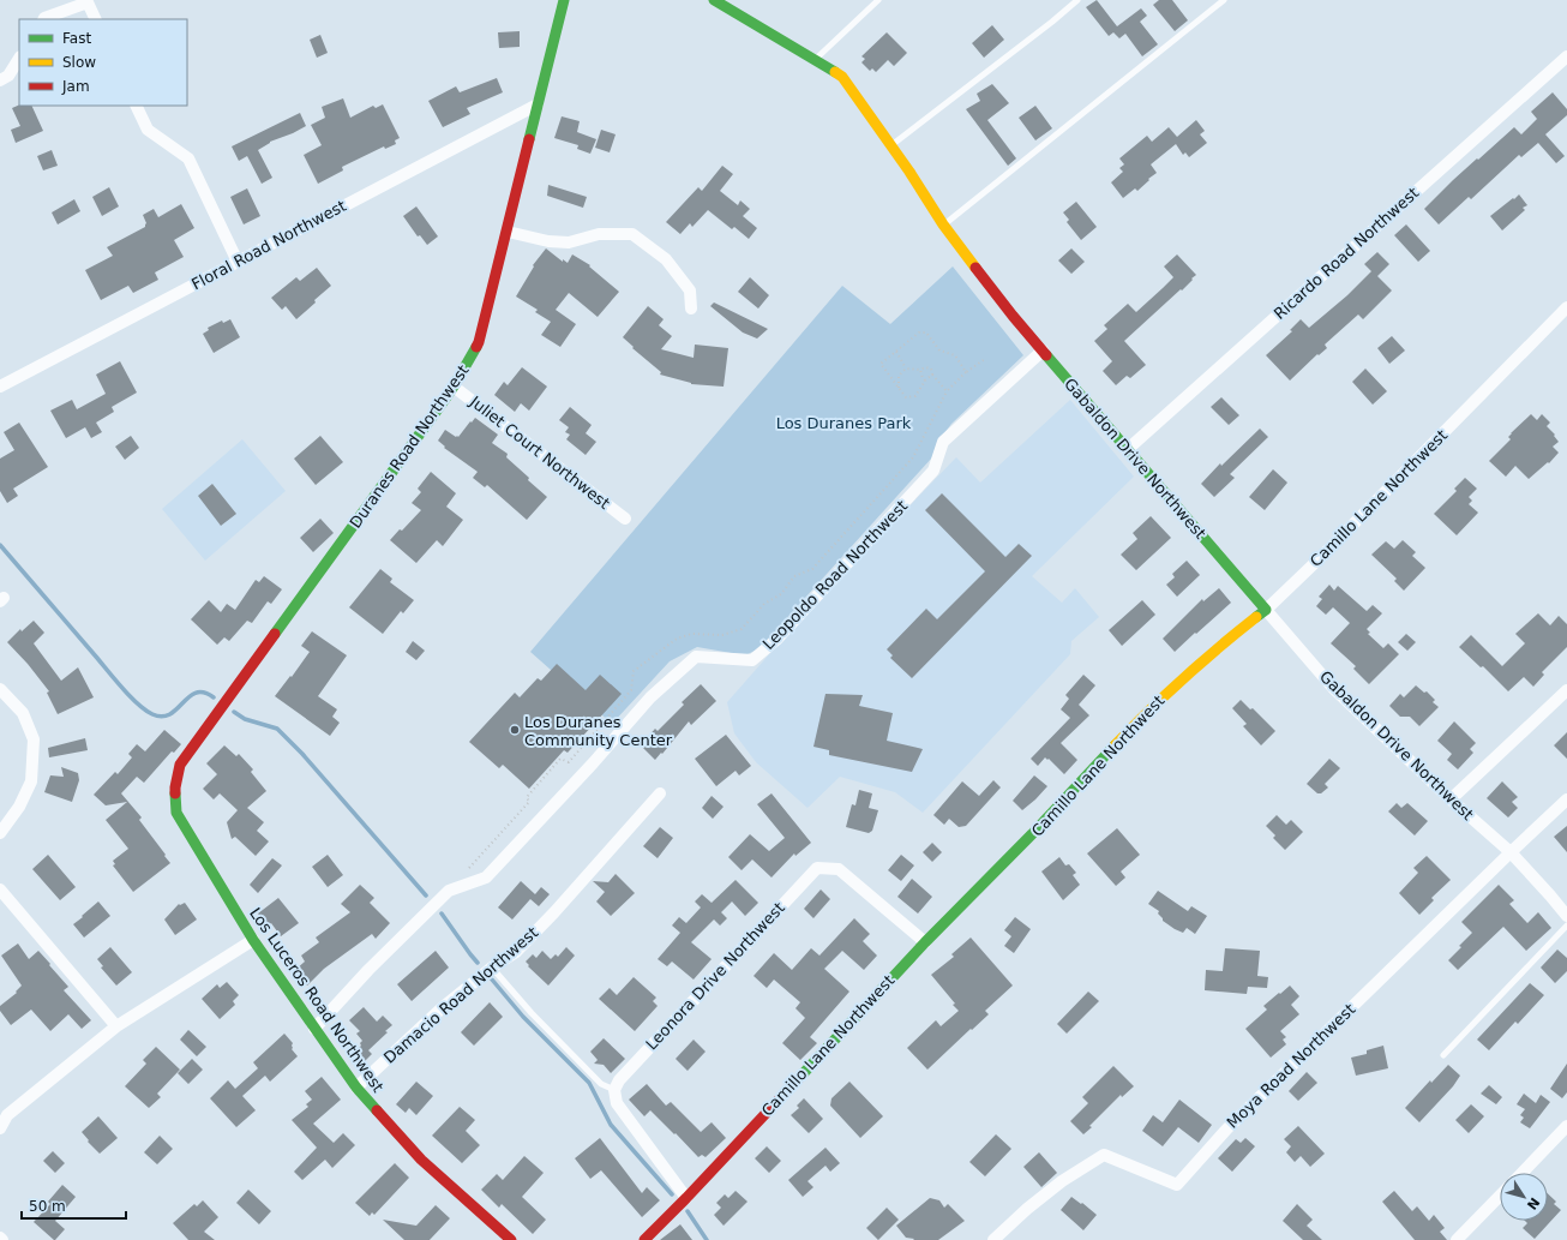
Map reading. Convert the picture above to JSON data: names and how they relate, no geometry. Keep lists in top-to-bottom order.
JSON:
{
  "streets": {
    "street": [
      "Floral Road Northwest",
      "Ricardo Road Northwest",
      "Duranes Road Northwest",
      "Juliet Court Northwest",
      "Gabaldon Drive Northwest",
      "Camillo Lane Northwest",
      "Leopoldo Road Northwest",
      "Leonora Drive Northwest",
      "Damacio Road Northwest",
      "Los Luceros Road Northwest",
      "Moya Road Northwest"
    ]
  },
  "crossings": [
    ["Floral Road Northwest", "Duranes Road Northwest"],
    ["Ricardo Road Northwest", "Gabaldon Drive Northwest"],
    ["Duranes Road Northwest", "Juliet Court Northwest"],
    ["Duranes Road Northwest", "Los Luceros Road Northwest"],
    ["Gabaldon Drive Northwest", "Camillo Lane Northwest"],
    ["Gabaldon Drive Northwest", "Leopoldo Road Northwest"],
    ["Gabaldon Drive Northwest", "Moya Road Northwest"],
    ["Camillo Lane Northwest", "Leonora Drive Northwest"],
    ["Leopoldo Road Northwest", "Los Luceros Road Northwest"],
    ["Damacio Road Northwest", "Los Luceros Road Northwest"]
  ],
  "parks": ["Los Duranes Park"],
  "places": ["Los Duranes Community Center"],
  "legend": ["Fast", "Slow", "Jam"],
  "scale_bar": "50 m",
  "north": "bottom right"
}
